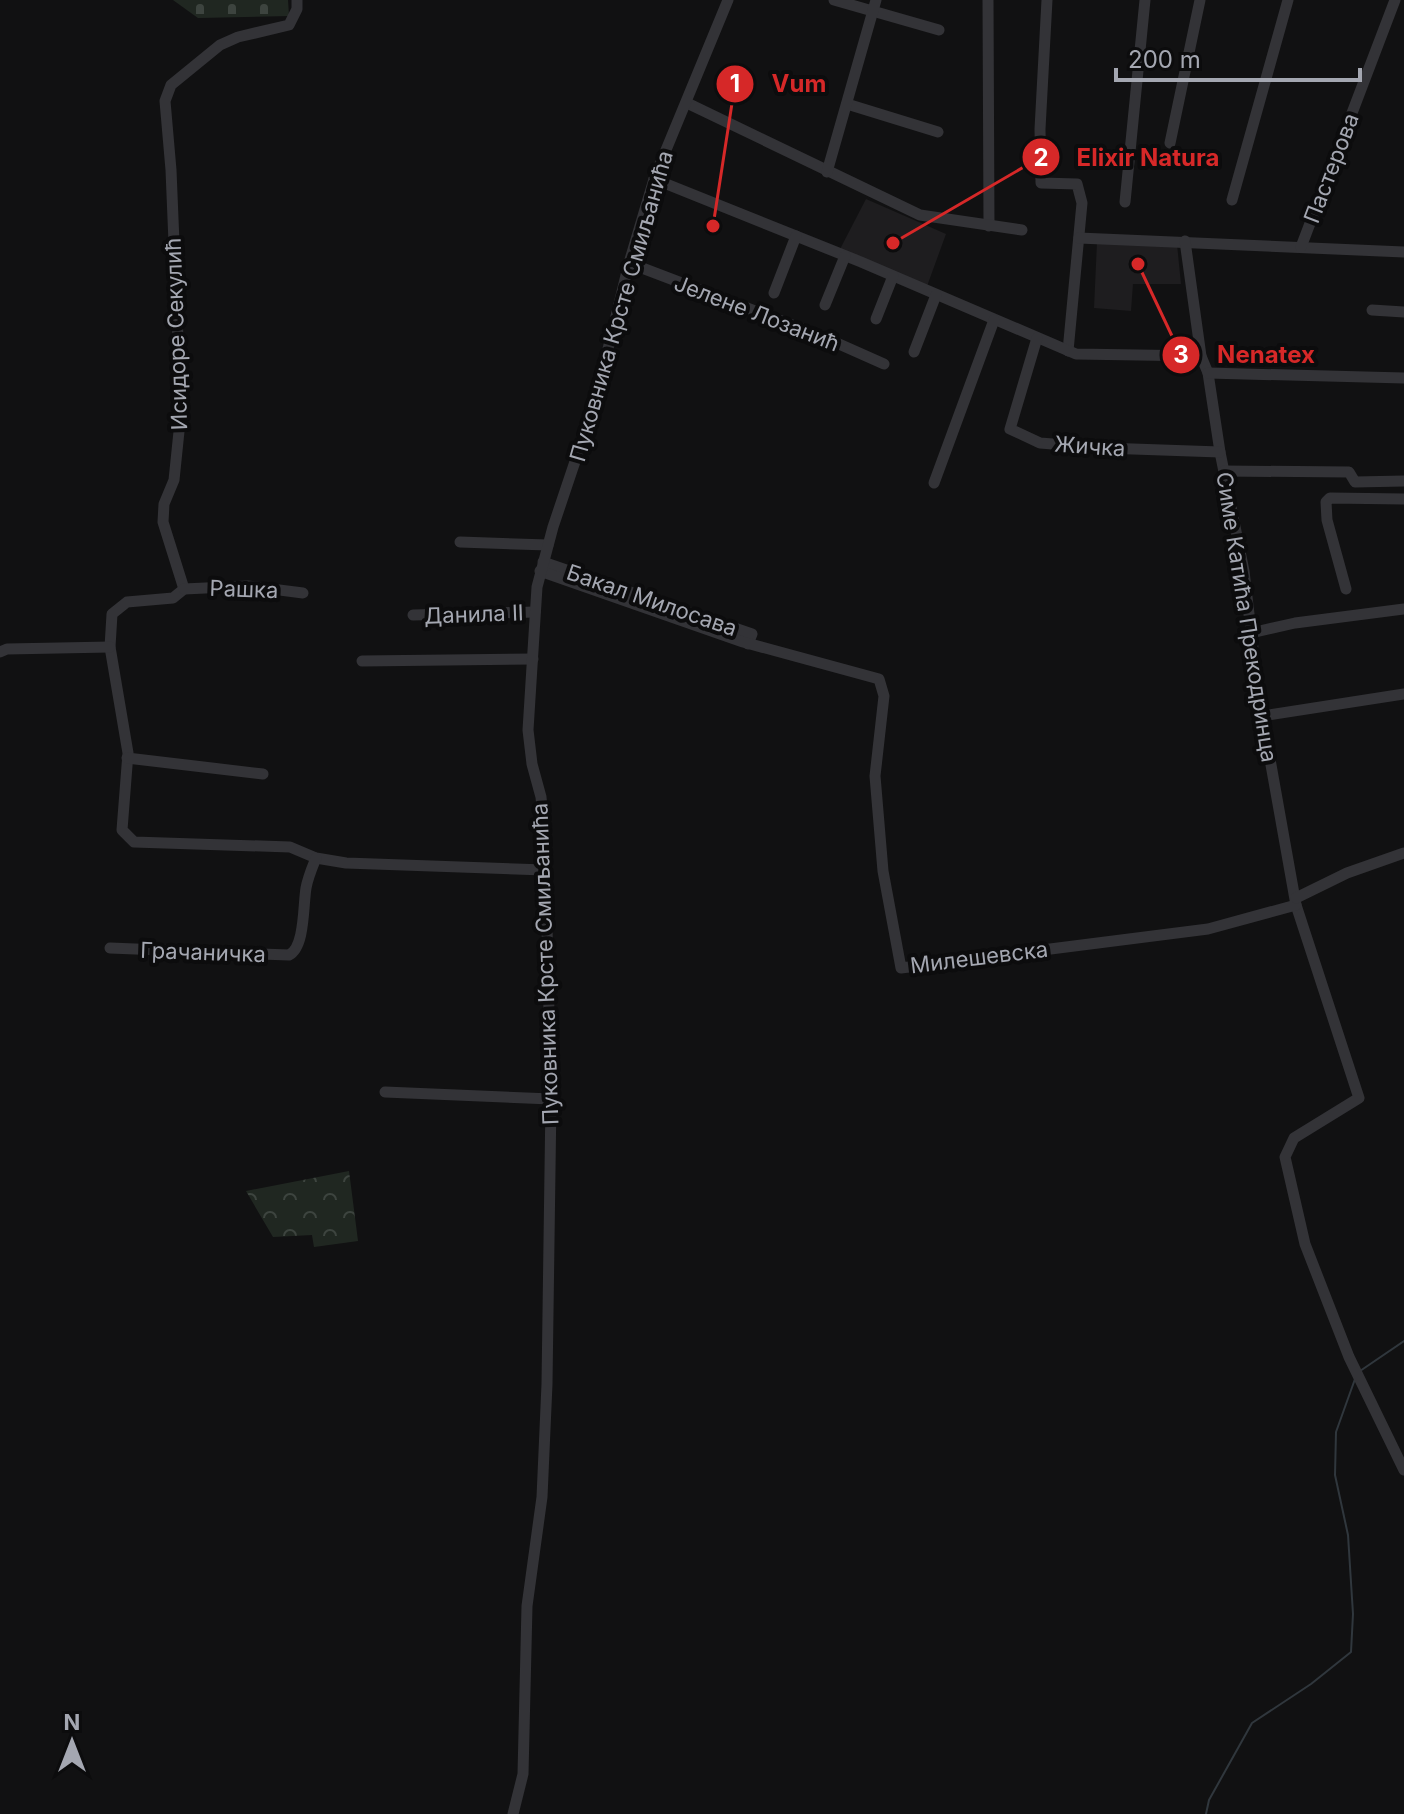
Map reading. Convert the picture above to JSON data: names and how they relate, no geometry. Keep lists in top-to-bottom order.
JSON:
{
  "streets": {
    "street": [
      "Пастерова",
      "Пуковника Крсте Смиљанића",
      "Јелене Лозанић",
      "Исидоре Секулић",
      "Жичка",
      "Рашка",
      "Бакал Милосава",
      "Данила II",
      "Симе Катића Прекодринца",
      "Грачаничка",
      "Милешевска"
    ]
  },
  "crossings": [
    ["Пуковника Крсте Смиљанића", "Јелене Лозанић"],
    ["Пуковника Крсте Смиљанића", "Бакал Милосава"],
    ["Пуковника Крсте Смиљанића", "Данила II"],
    ["Исидоре Секулић", "Рашка"],
    ["Жичка", "Симе Катића Прекодринца"],
    ["Бакал Милосава", "Милешевска"],
    ["Симе Катића Прекодринца", "Милешевска"]
  ],
  "places": ["Vum", "Elixir Natura", "Nenatex"],
  "scale_bar": "200 m",
  "north": "top"
}
